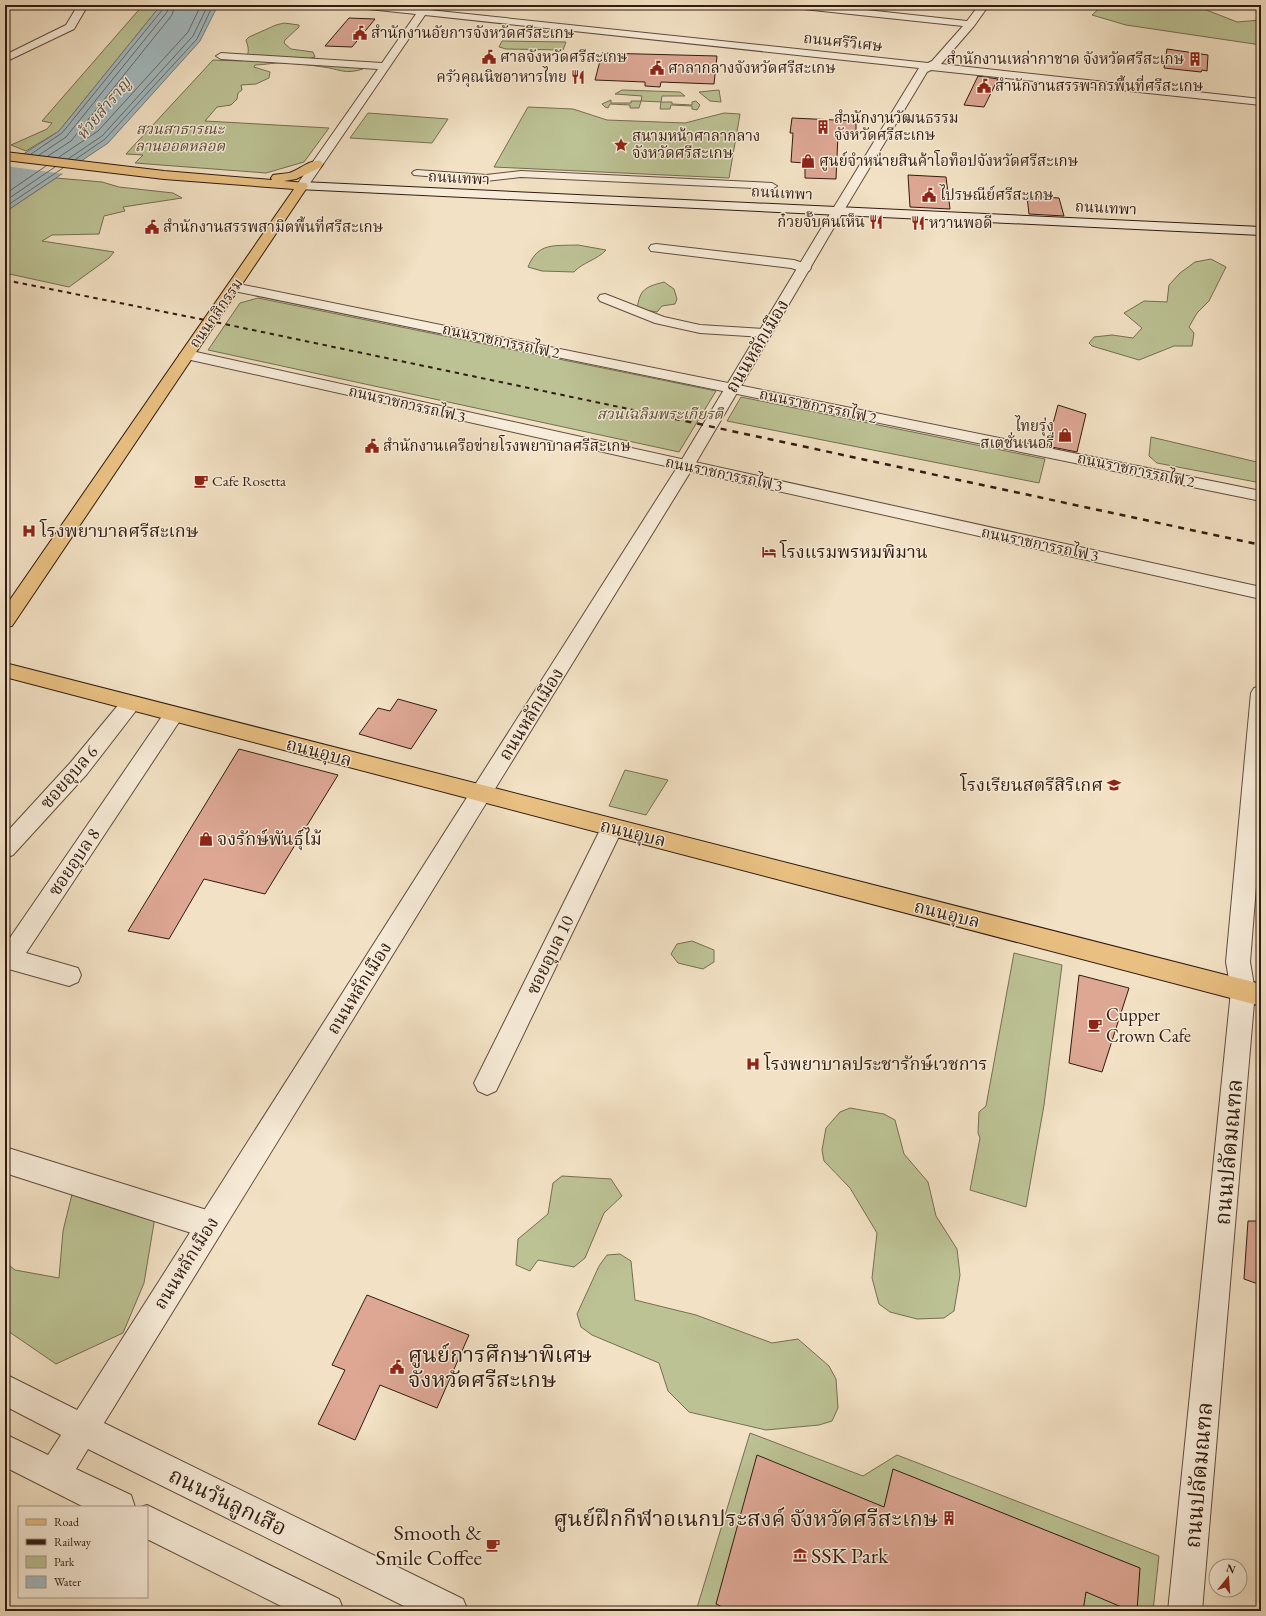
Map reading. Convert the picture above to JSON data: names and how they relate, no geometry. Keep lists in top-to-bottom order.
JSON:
{
  "streets": {
    "main road": ["ถนนกสิกรรม", "ถนนอุบล"],
    "street": [
      "ถนนศรีวิเศษ",
      "ถนนเทพา",
      "ถนนราชการรถไฟ 2",
      "ถนนหลักเมือง",
      "ถนนราชการรถไฟ 3",
      "ซอยอุบล 6",
      "ซอยอุบล 8",
      "ซอยอุบล 10",
      "ถนนปลัดมณฑล",
      "ถนนวันลูกเสือ"
    ]
  },
  "crossings": [
    ["ถนนศรีวิเศษ", "ถนนกสิกรรม"],
    ["ถนนศรีวิเศษ", "ถนนหลักเมือง"],
    ["ถนนเทพา", "ถนนกสิกรรม"],
    ["ถนนเทพา", "ถนนหลักเมือง"],
    ["ถนนกสิกรรม", "ถนนราชการรถไฟ 2"],
    ["ถนนกสิกรรม", "ถนนราชการรถไฟ 3"],
    ["ถนนราชการรถไฟ 2", "ถนนหลักเมือง"],
    ["ถนนหลักเมือง", "ถนนราชการรถไฟ 3"],
    ["ถนนหลักเมือง", "ถนนอุบล"],
    ["ถนนหลักเมือง", "ถนนวันลูกเสือ"],
    ["ถนนอุบล", "ซอยอุบล 6"],
    ["ถนนอุบล", "ซอยอุบล 8"],
    ["ถนนอุบล", "ซอยอุบล 10"],
    ["ถนนอุบล", "ถนนปลัดมณฑล"]
  ],
  "water": ["ห้วยสำราญ"],
  "parks": ["สวนสาธารณะ ลานออดหลอด", "สวนเฉลิมพระเกียรติ"],
  "places": {
    "public building": [
      "สำนักงานอัยการจังหวัดศรีสะเกษ",
      "ศาลจังหวัดศรีสะเกษ",
      "ศาลากลางจังหวัดศรีสะเกษ",
      "สำนักงานสรรพากรพื้นที่ศรีสะเกษ",
      "ไปรษณีย์ศรีสะเกษ",
      "สำนักงานสรรพสามิตพื้นที่ศรีสะเกษ",
      "สำนักงานเครือข่ายโรงพยาบาลศรีสะเกษ",
      "ศูนย์การศึกษาพิเศษ จังหวัดศรีสะเกษ"
    ],
    "building": ["สำนักงานเหล่ากาชาด จังหวัดศรีสะเกษ", "สำนักงานวัฒนธรรม จังหวัดศรีสะเกษ", "ศูนย์ฝึกกีฬาอเนกประสงค์ จังหวัดศรีสะเกษ"],
    "restaurant": ["ครัวคุณนิชอาหารไทย", "ก๋วยจั๊บฅนเห็น", "หวานพอดี"],
    "place": ["สนามหน้าศาลากลาง จังหวัดศรีสะเกษ"],
    "shop": ["ศูนย์จำหน่ายสินค้าโอท็อปจังหวัดศรีสะเกษ", "ไทยรุ่ง สเตชั่นเนอรี่", "จงรักษ์พันธุ์ไม้"],
    "cafe": ["Cafe Rosetta", "Cupper Crown Cafe", "Smooth & Smile Coffee"],
    "hospital": ["โรงพยาบาลศรีสะเกษ", "โรงพยาบาลประชารักษ์เวชการ"],
    "hotel": ["โรงแรมพรหมพิมาน"],
    "school or university": ["โรงเรียนสตรีสิริเกศ"],
    "museum": ["SSK Park"]
  },
  "legend": [
    "Road",
    "Railway",
    "Park",
    "Water"
  ],
  "north": "top"
}
